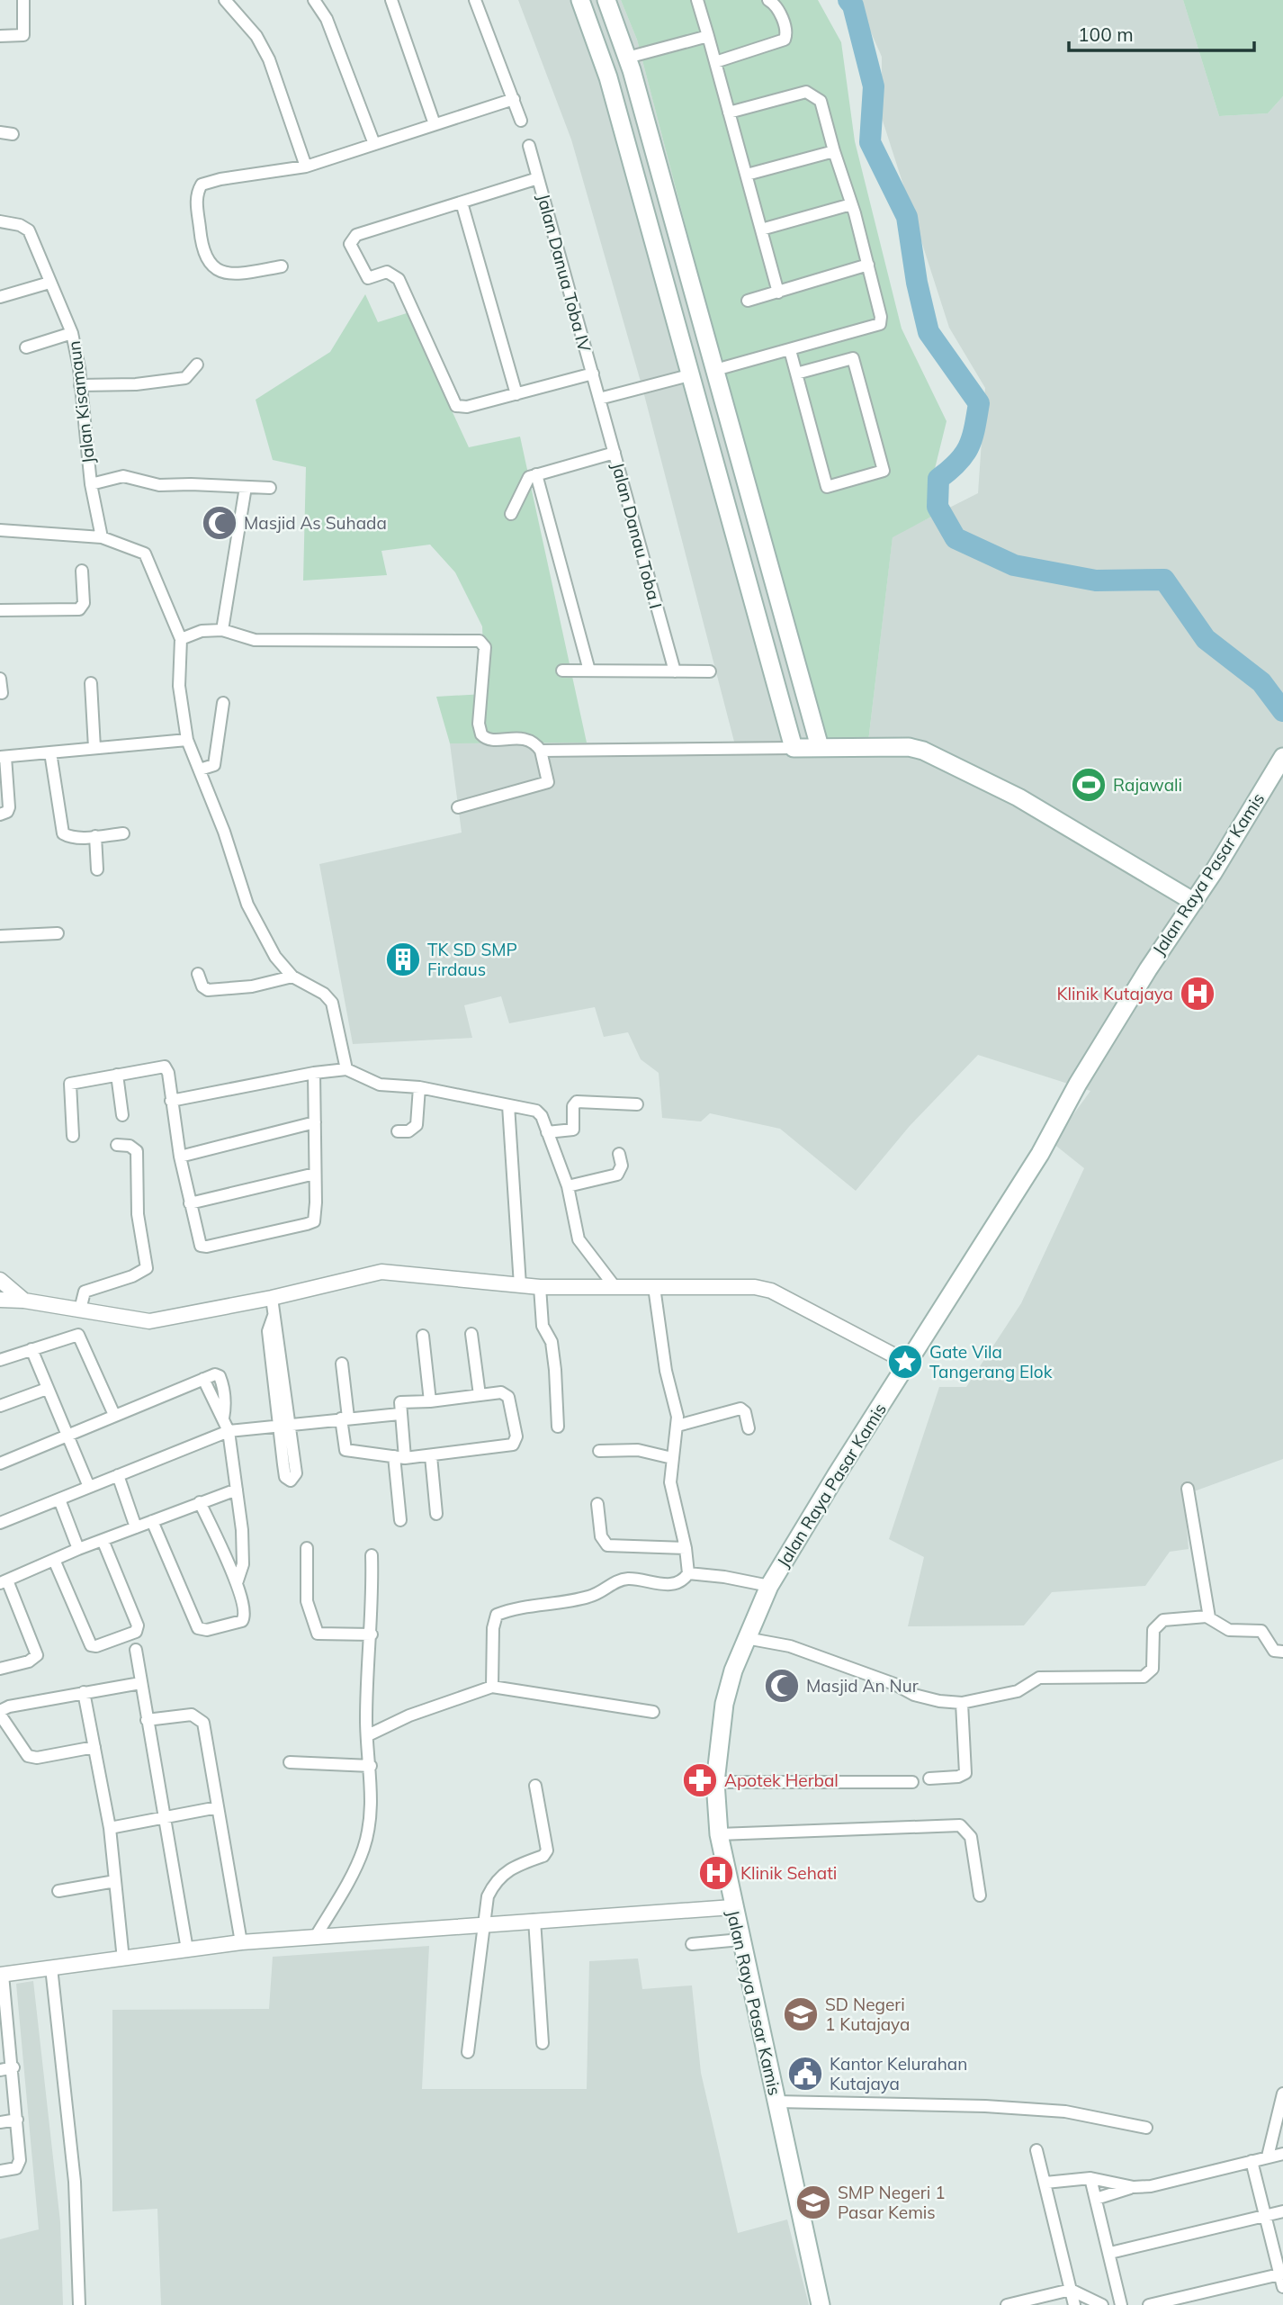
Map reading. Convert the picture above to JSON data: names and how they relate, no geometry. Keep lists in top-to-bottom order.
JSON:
{
  "streets": {
    "main road": ["Jalan Raya Pasar Kamis"],
    "street": ["Jalan Danua Toba IV", "Jalan Kisamaun", "Jalan Danau Toba I"]
  },
  "crossings": [
    ["Jalan Danua Toba IV", "Jalan Danau Toba I"]
  ],
  "places": {
    "mosque": ["Masjid As Suhada", "Masjid An Nur"],
    "sports": ["Rajawali"],
    "building": ["TK SD SMP Firdaus"],
    "hospital": ["Klinik Kutajaya", "Klinik Sehati"],
    "place": ["Gate Vila Tangerang Elok"],
    "pharmacy": ["Apotek Herbal"],
    "school or university": ["SD Negeri 1 Kutajaya", "SMP Negeri 1 Pasar Kemis"],
    "public building": ["Kantor Kelurahan Kutajaya"]
  },
  "scale_bar": "100 m"
}
